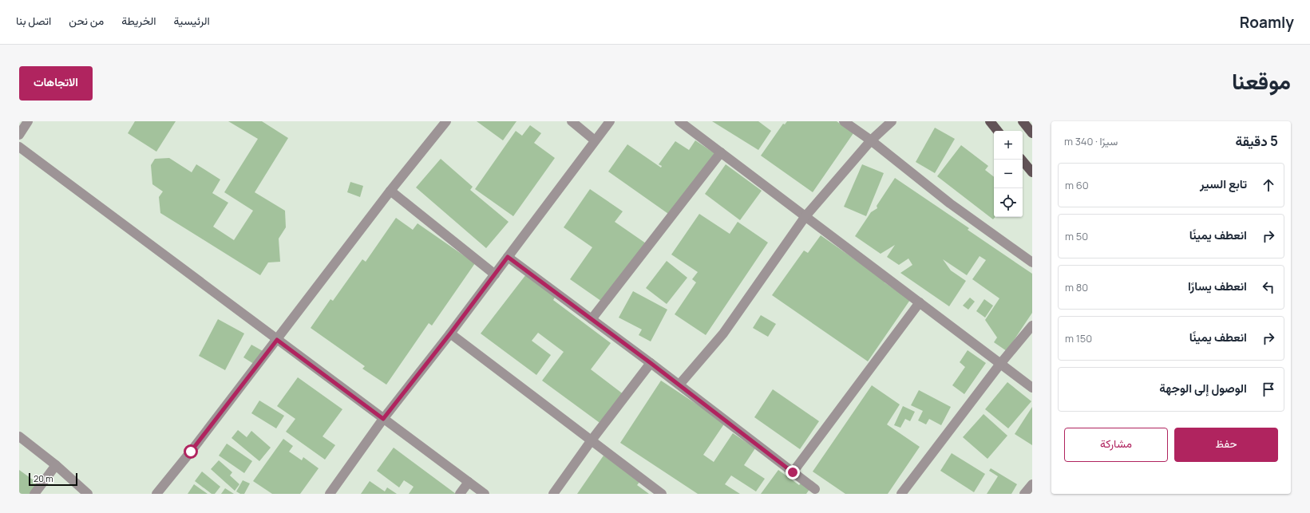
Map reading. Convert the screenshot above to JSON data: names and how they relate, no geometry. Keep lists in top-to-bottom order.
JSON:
{
  "scale_bar": "20 m",
  "page": {
    "header": "Roamly",
    "nav": [
      "الرئيسية",
      "الخريطة",
      "من نحن",
      "اتصل بنا"
    ],
    "title": "موقعنا",
    "buttons": [
      "الاتجاهات",
      ["حفظ", "مشاركة"]
    ],
    "heading": ["5 دقيقة", "سيرًا · 340 m"],
    "map_buttons": ["+", "−"],
    "list": [
      ["تابع السير", "60 m"],
      ["انعطف يمينًا", "50 m"],
      ["انعطف يسارًا", "80 m"],
      ["انعطف يمينًا", "150 m"],
      "الوصول إلى الوجهة"
    ],
    "scale": "20 m"
  }
}
